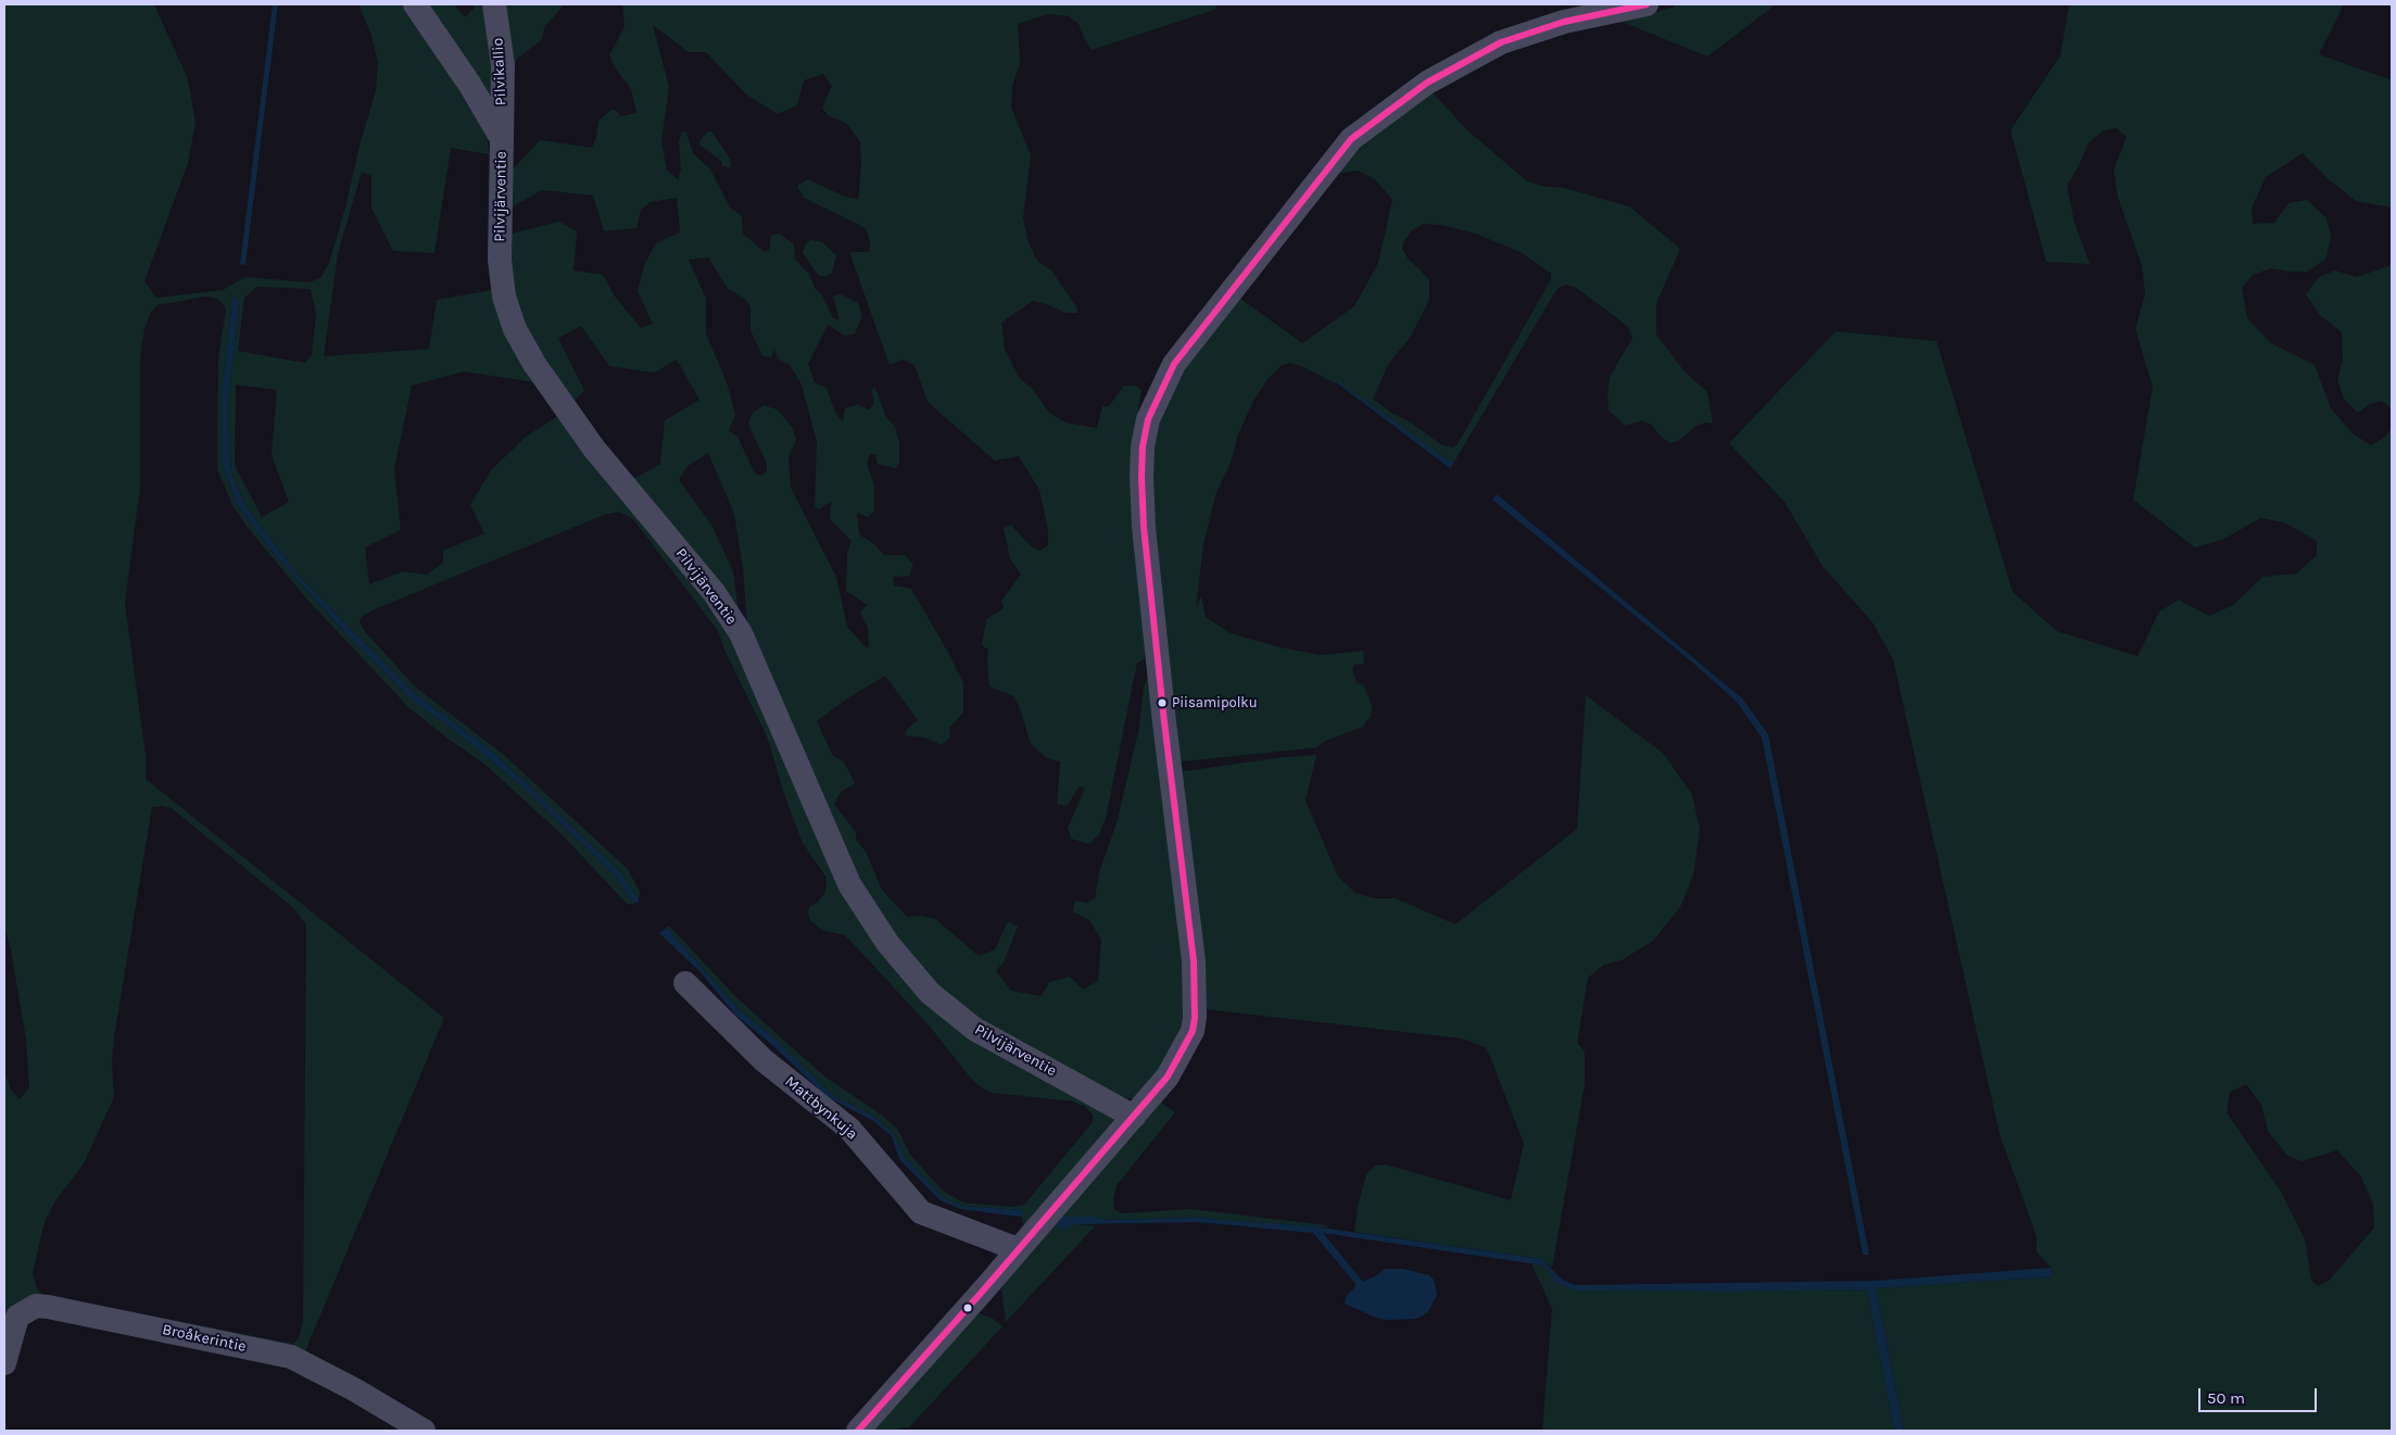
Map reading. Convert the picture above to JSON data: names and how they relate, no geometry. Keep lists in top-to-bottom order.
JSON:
{
  "streets": {
    "street": [
      "Pilvikallio",
      "Pilvijärventie",
      "Mattbynkuja",
      "Broåkerintie"
    ]
  },
  "crossings": [
    ["Pilvikallio", "Pilvijärventie"]
  ],
  "places": ["Piisamipolku"],
  "scale_bar": "50 m"
}
